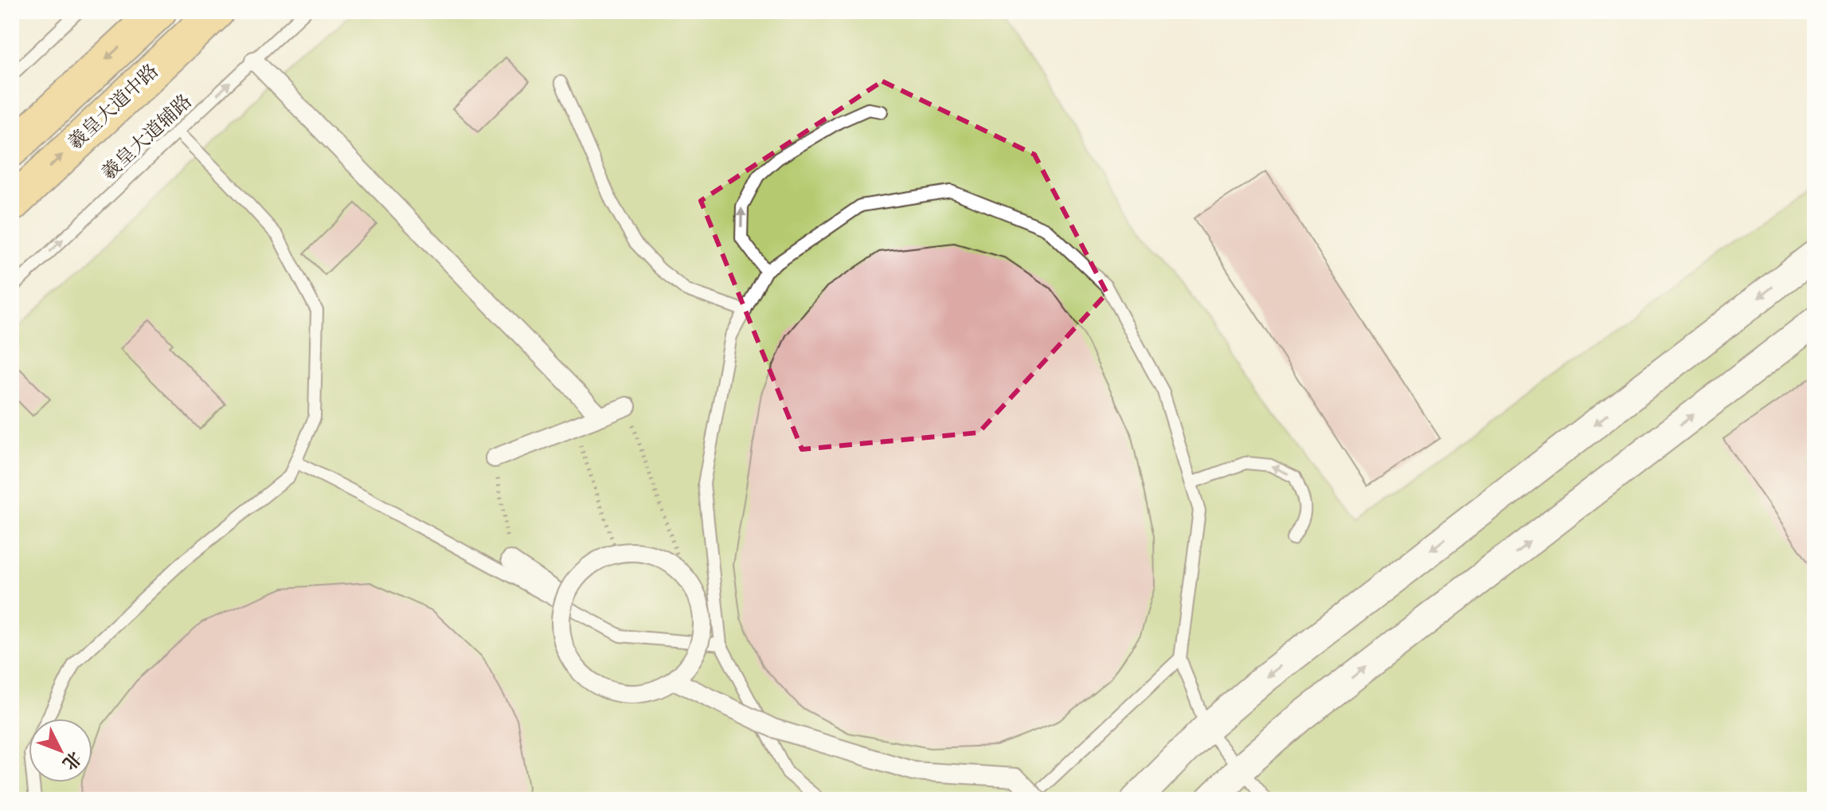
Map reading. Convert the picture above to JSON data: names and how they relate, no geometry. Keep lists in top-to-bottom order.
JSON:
{
  "streets": {
    "main road": ["羲皇大道中路"],
    "lane": ["羲皇大道辅路"]
  },
  "one_way": ["羲皇大道辅路"],
  "north": "bottom right"
}
